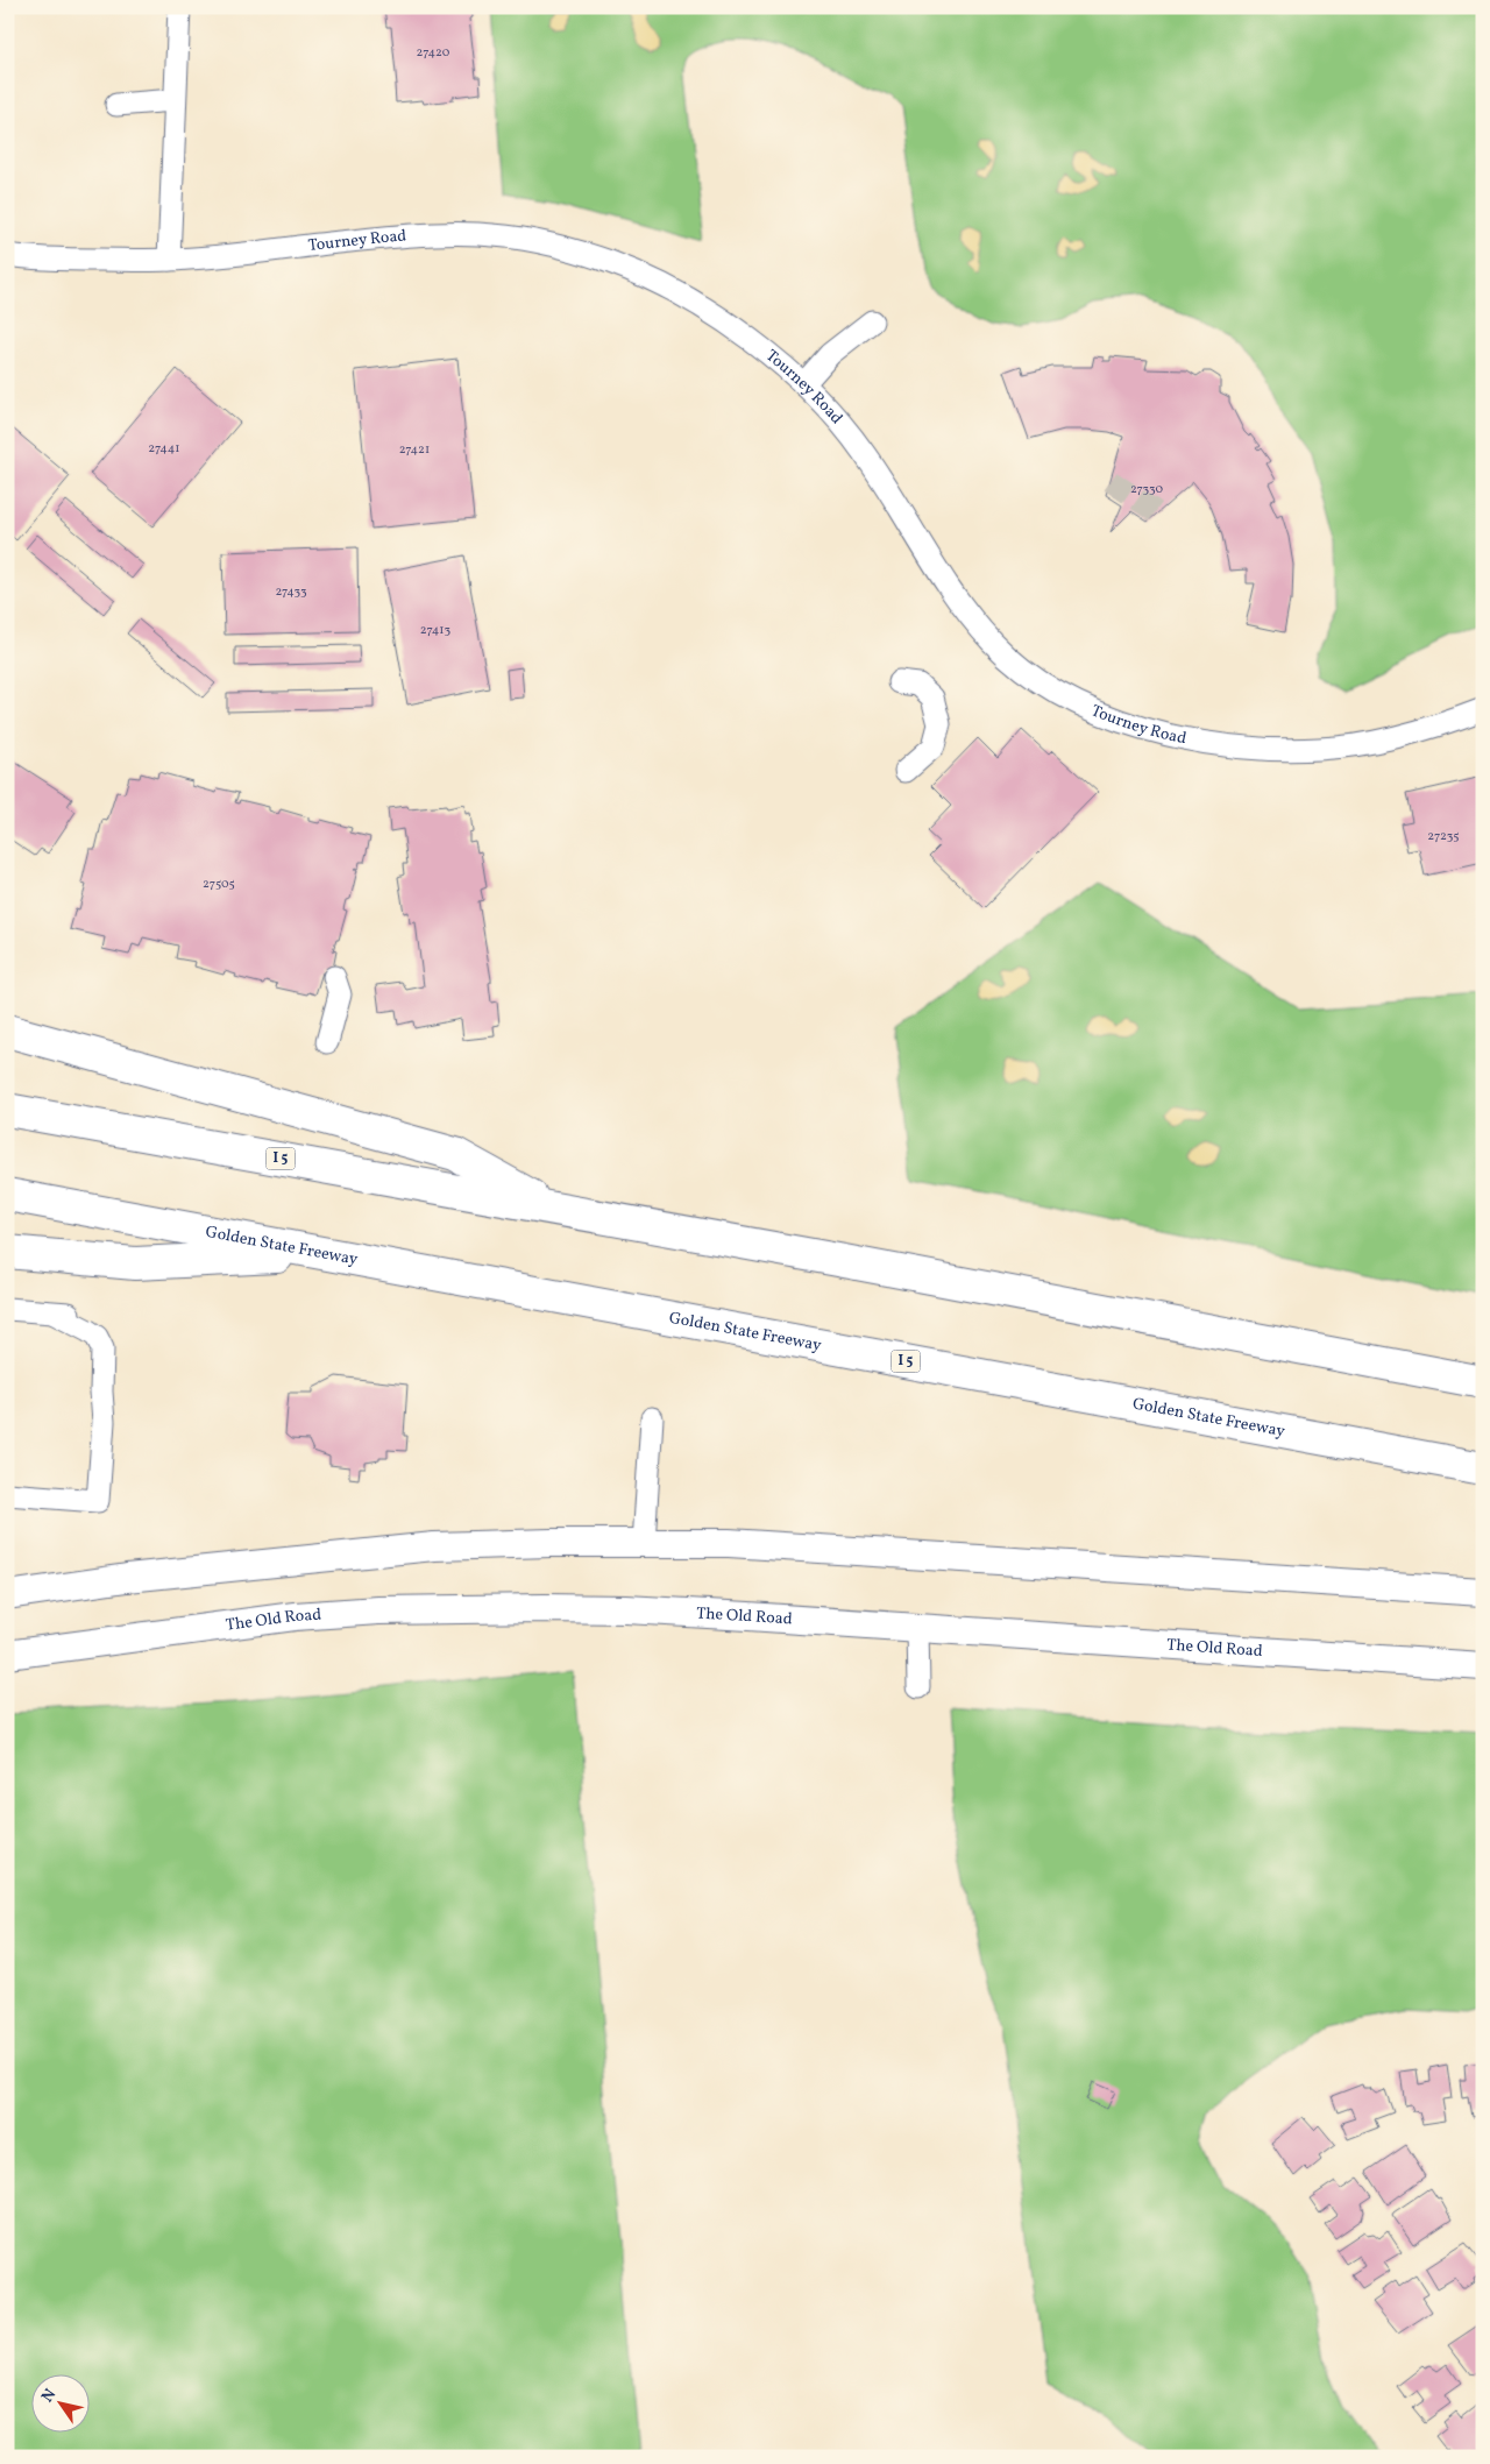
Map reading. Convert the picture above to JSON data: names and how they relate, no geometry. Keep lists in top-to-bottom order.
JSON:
{
  "streets": {
    "highway": ["I 5", "Golden State Freeway"],
    "main road": ["The Old Road"],
    "street": ["Tourney Road"]
  },
  "crossings": [
    ["I 5", "Golden State Freeway"]
  ],
  "house_numbers": [
    "27420",
    "27441",
    "27421",
    "27330",
    "27433",
    "27413",
    "27235",
    "27505"
  ],
  "north": "top left"
}
